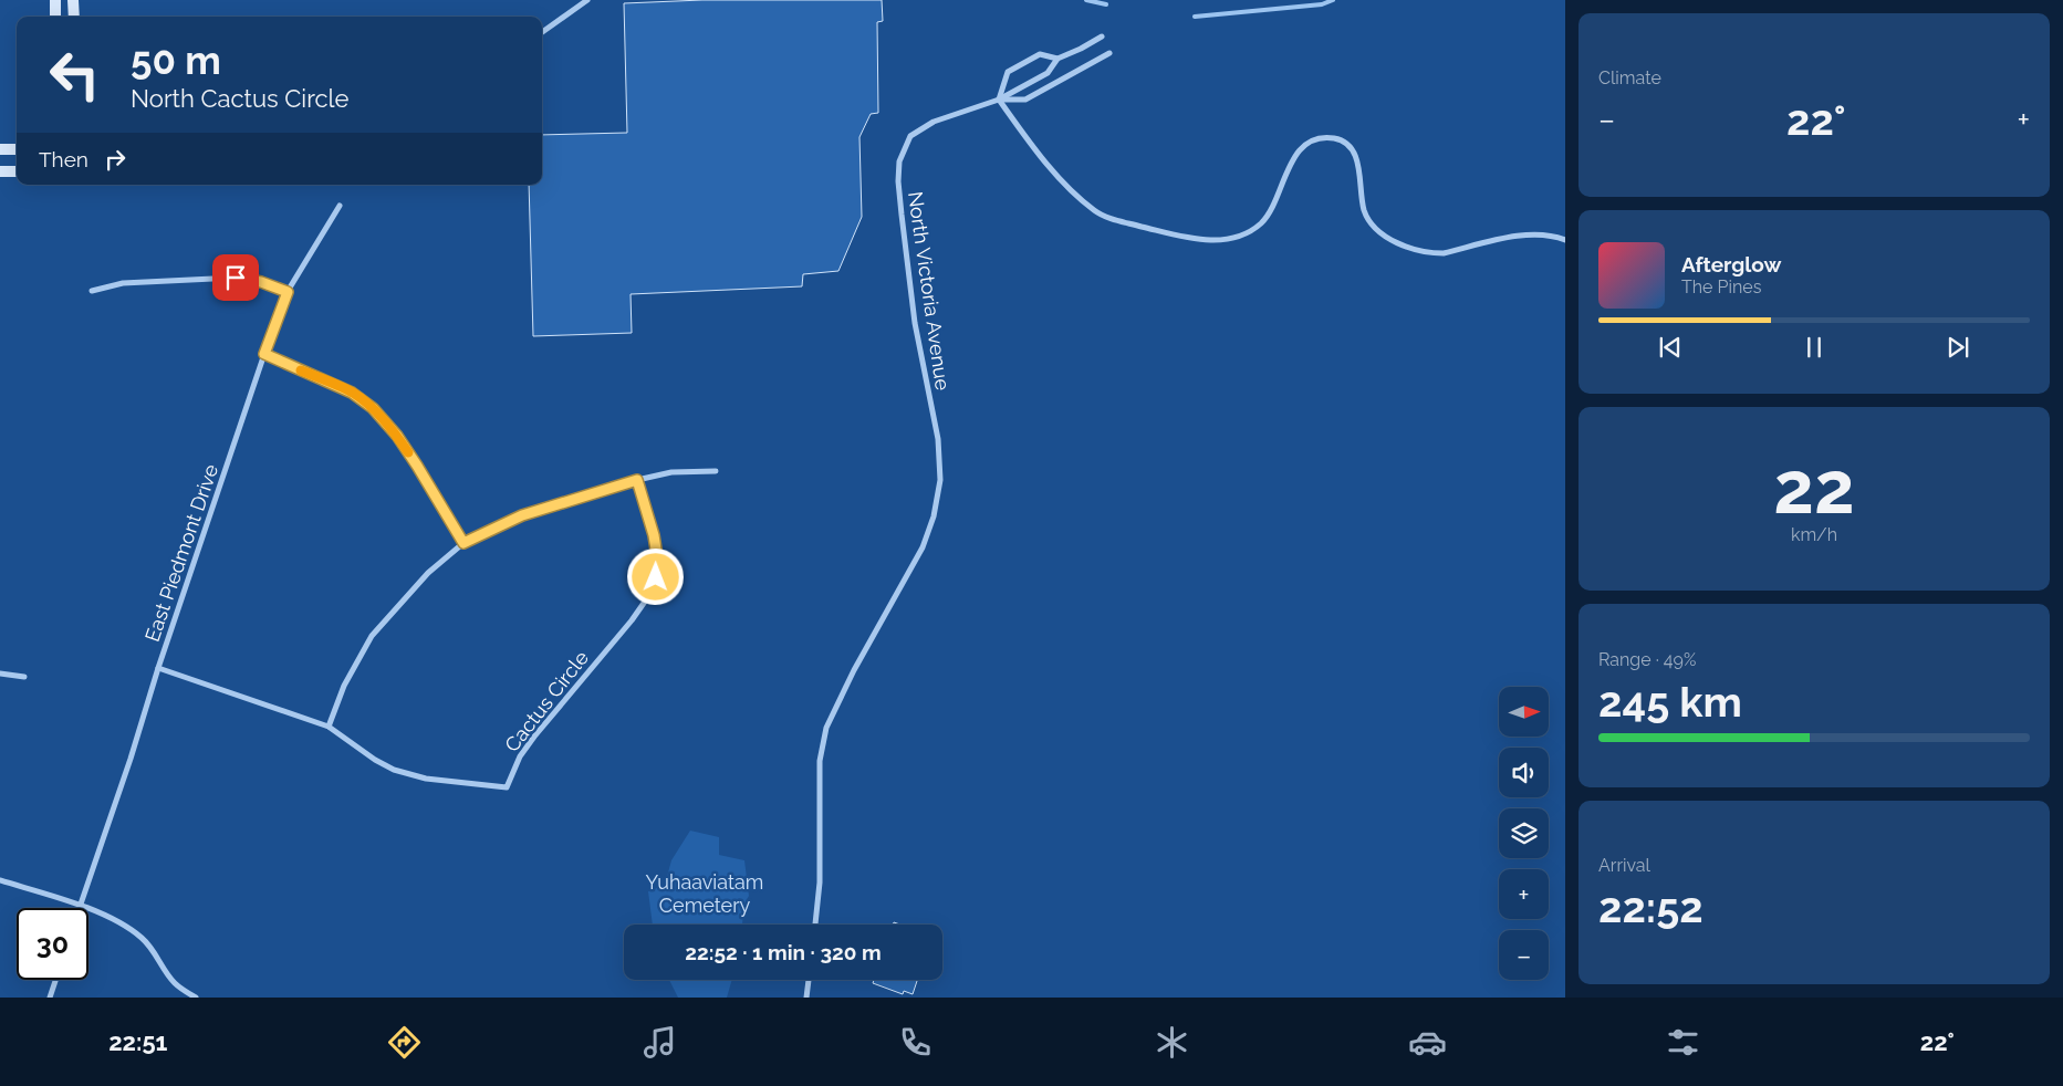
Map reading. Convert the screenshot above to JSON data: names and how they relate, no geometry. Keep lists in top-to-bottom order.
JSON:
{
  "streets": {
    "street": ["North Victoria Avenue", "East Piedmont Drive", "Cactus Circle"]
  },
  "crossings": [
    ["East Piedmont Drive", "Cactus Circle"]
  ],
  "parks": ["Yuhaaviatam Cemetery"],
  "north": "right",
  "page": {
    "tile": [
      "Climate",
      ["22", "km/h"],
      ["Range · 49%", "245 km"],
      ["Arrival", "22:52"]
    ],
    "turn": ["50 m", "North Cactus Circle"],
    "heat": ["−", "22°", "+"],
    "then": "Then",
    "song": ["Afterglow", "The Pines"],
    "map_buttons": ["+", "−"],
    "limit": "30",
    "trip": "22:52 · 1 min · 320 m",
    "tabs": ["22:51", "22°"]
  }
}
